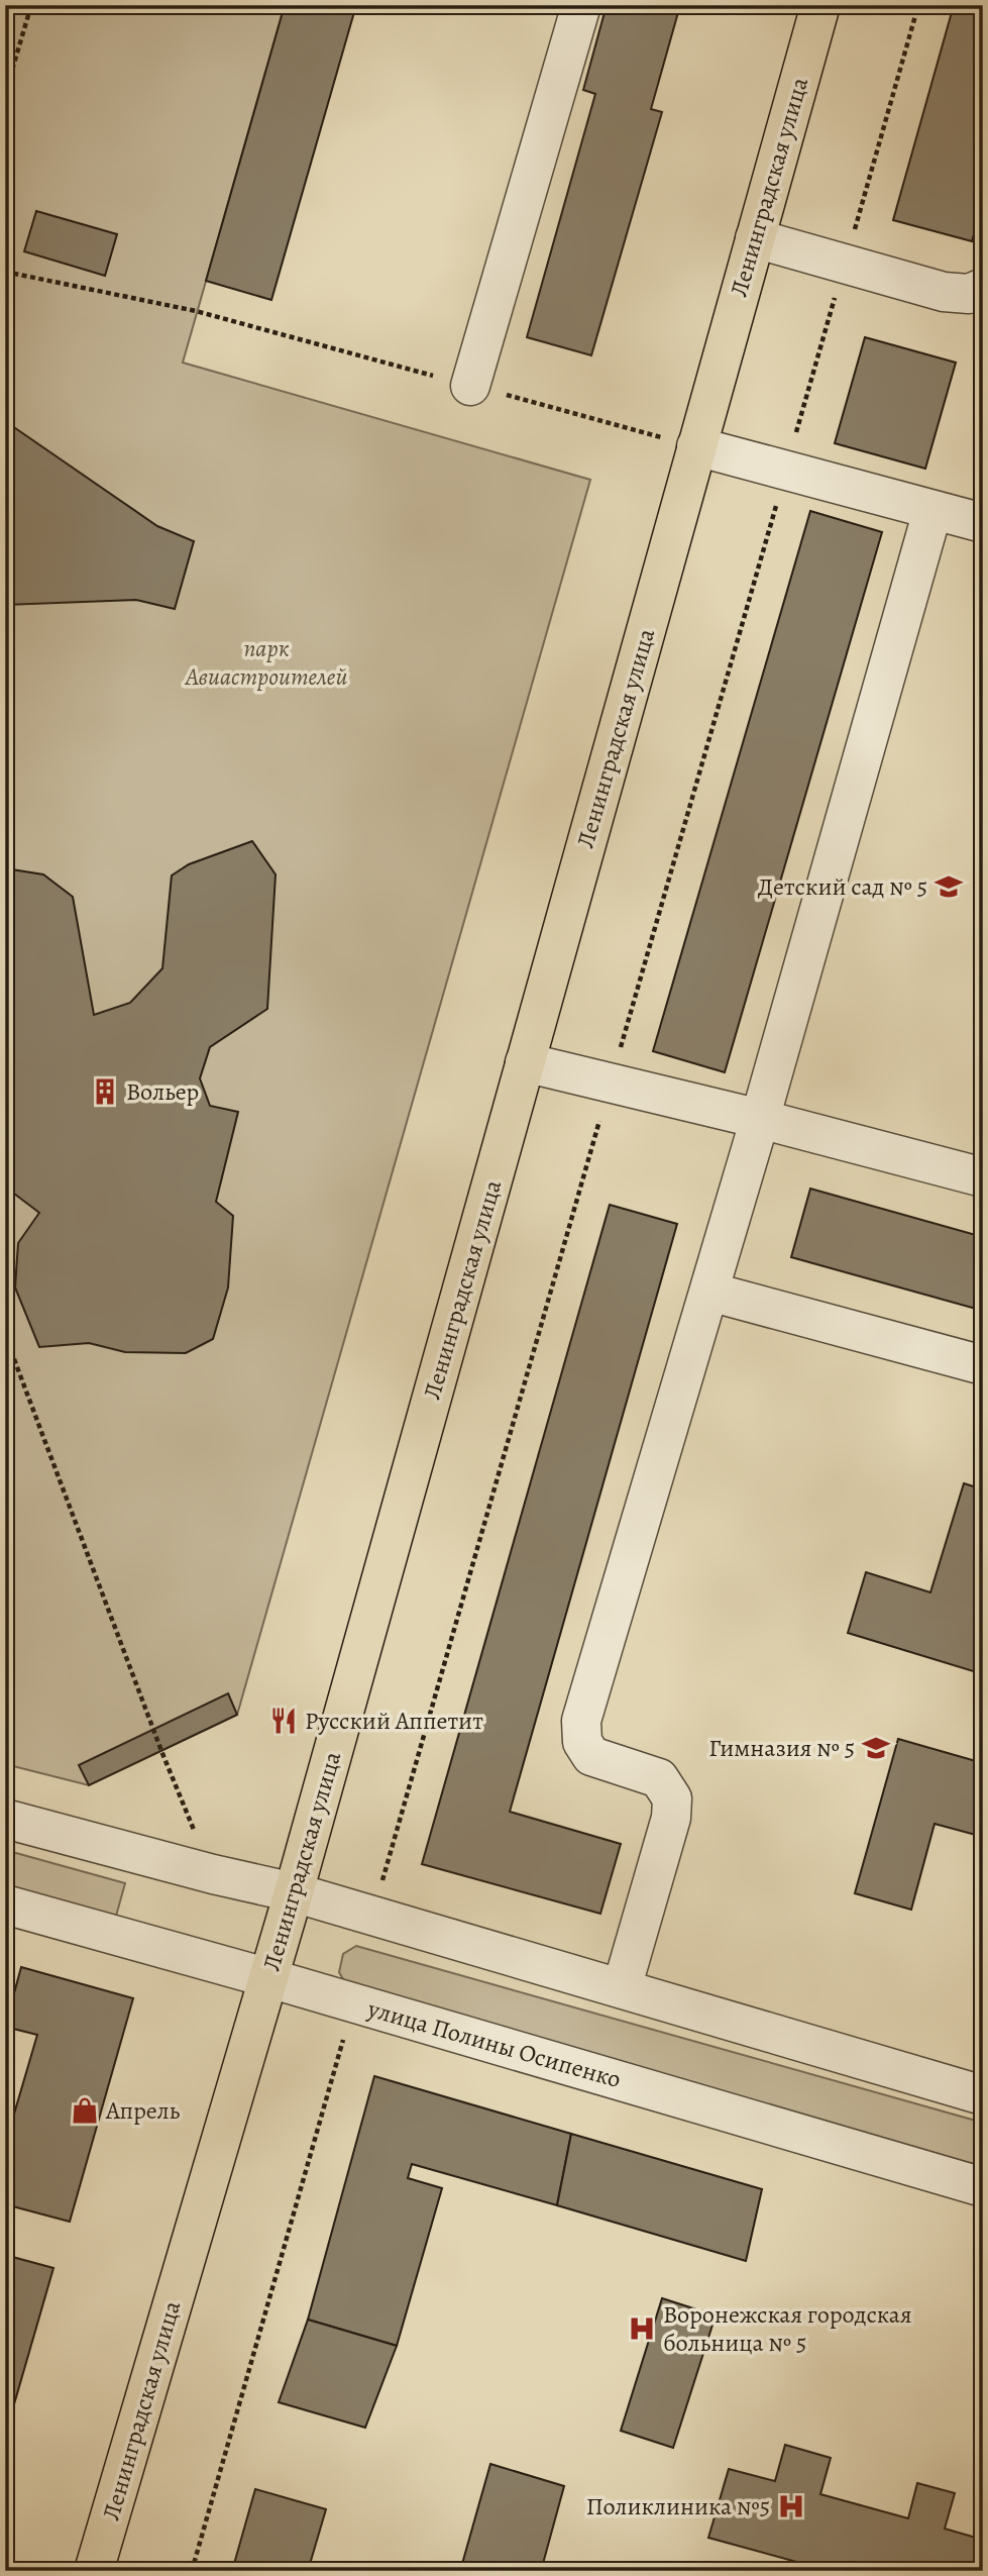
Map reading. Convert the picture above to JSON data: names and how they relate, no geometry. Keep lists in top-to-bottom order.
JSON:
{
  "streets": {
    "main road": ["Ленинградская улица"],
    "street": ["улица Полины Осипенко"]
  },
  "crossings": [
    ["Ленинградская улица", "улица Полины Осипенко"]
  ],
  "parks": ["парк Авиастроителей"],
  "places": {
    "school or university": ["Детский сад № 5", "Гимназия № 5"],
    "building": ["Вольер"],
    "restaurant": ["Русский Аппетит"],
    "shop": ["Апрель"],
    "hospital": ["Воронежская городская больница № 5", "Поликлиника №5"]
  }
}
